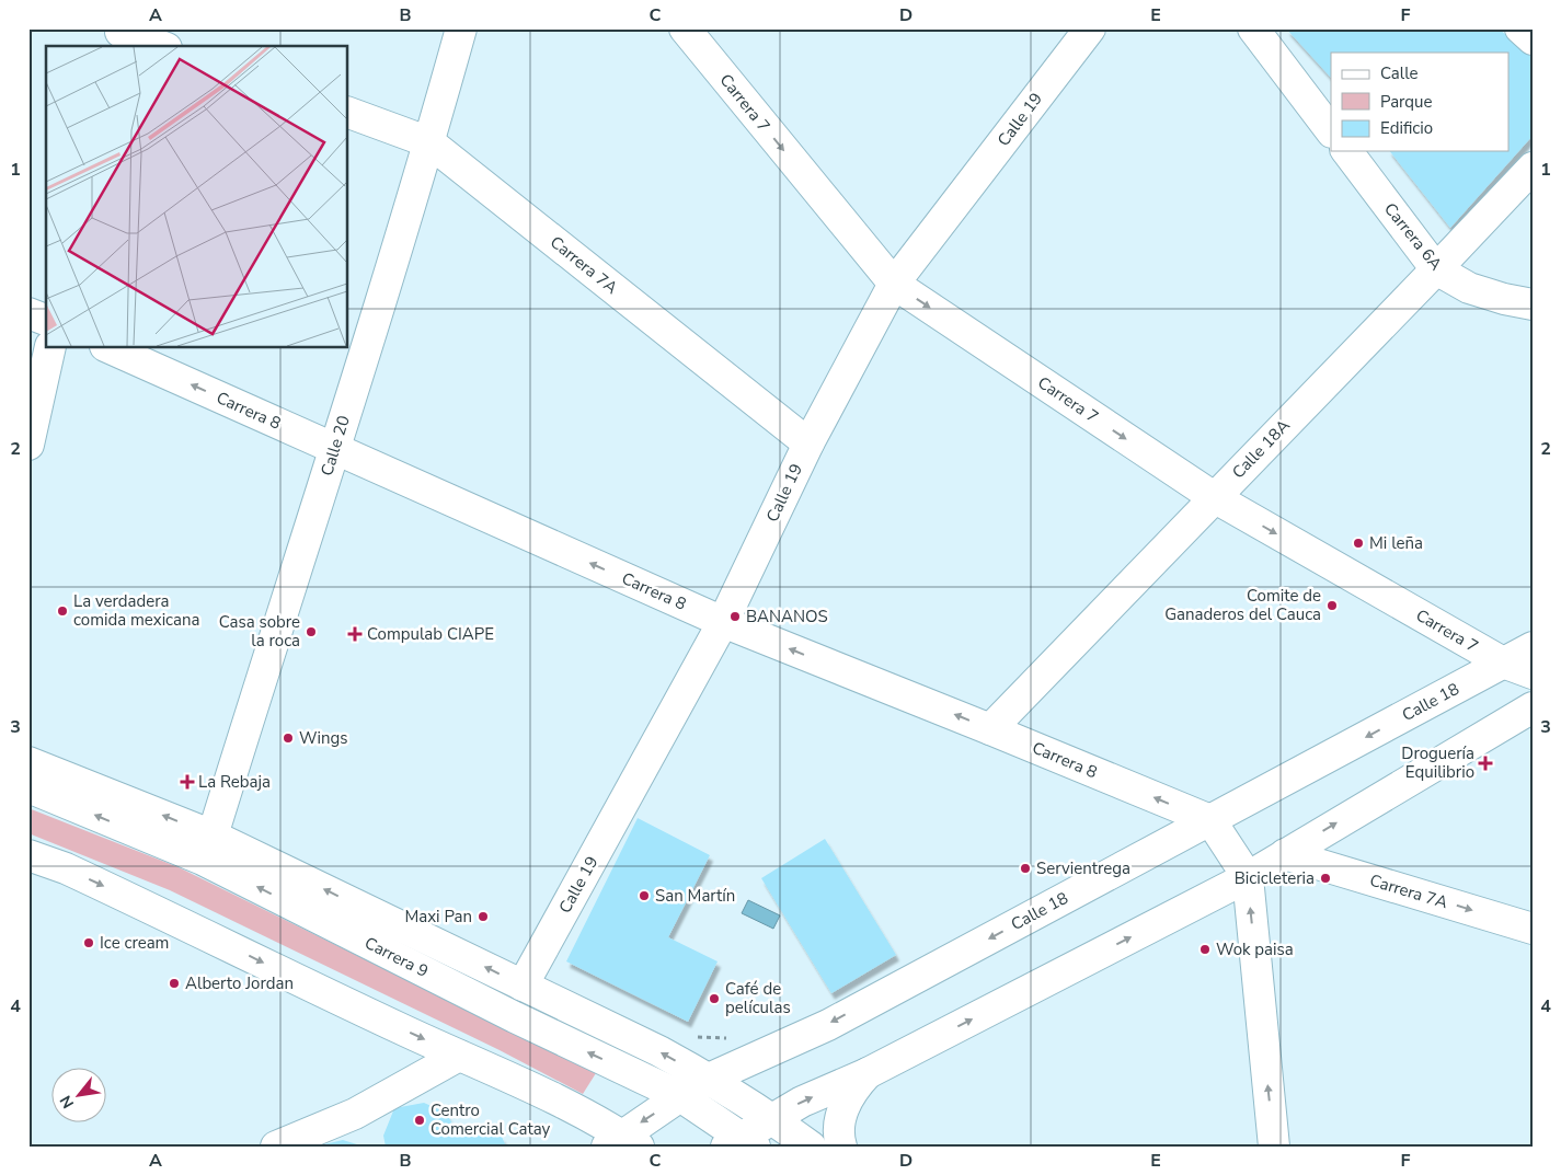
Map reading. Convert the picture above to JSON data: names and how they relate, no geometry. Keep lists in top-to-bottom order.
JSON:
{
  "streets": {
    "street": [
      "Carrera 7",
      "Calle 19",
      "Carrera 6A",
      "Carrera 7A",
      "Carrera 8",
      "Calle 20",
      "Calle 18A",
      "Calle 18",
      "Carrera 9"
    ]
  },
  "crossings": [
    ["Carrera 7", "Calle 19"],
    ["Carrera 7", "Calle 18A"],
    ["Carrera 7", "Calle 18"],
    ["Calle 19", "Carrera 7A"],
    ["Calle 19", "Carrera 8"],
    ["Carrera 6A", "Calle 18A"],
    ["Carrera 7A", "Calle 20"],
    ["Carrera 8", "Calle 20"],
    ["Carrera 8", "Calle 18A"],
    ["Carrera 8", "Calle 18"],
    ["Calle 20", "Carrera 9"],
    ["Calle 18", "Carrera 9"]
  ],
  "one_way": ["Carrera 7", "Carrera 8"],
  "places": {
    "other": [
      "Mi leña",
      "Comite de Ganaderos del Cauca",
      "La verdadera comida mexicana",
      "BANANOS",
      "Casa sobre la roca",
      "Wings",
      "Servientrega",
      "Bicicleteria",
      "San Martín",
      "Maxi Pan",
      "Ice cream",
      "Wok paisa",
      "Alberto Jordan",
      "Café de películas",
      "Centro Comercial Catay"
    ],
    "health": ["Compulab CIAPE", "Droguería Equilibrio", "La Rebaja"]
  },
  "legend": ["Calle", "Parque", "Edificio"],
  "north": "bottom left",
  "grid": {
    "columns": [
      "A",
      "B",
      "C",
      "D",
      "E",
      "F"
    ],
    "rows": [
      "1",
      "2",
      "3",
      "4"
    ]
  }
}
